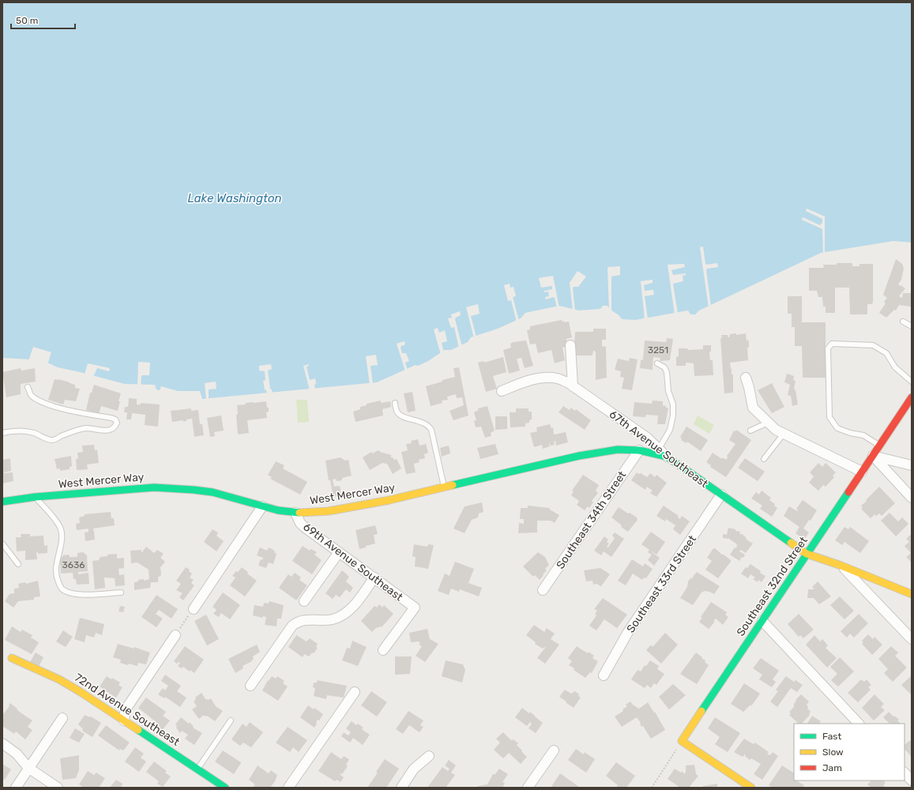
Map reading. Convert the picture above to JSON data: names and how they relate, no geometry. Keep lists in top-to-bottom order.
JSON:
{
  "streets": {
    "street": [
      "67th Avenue Southeast",
      "West Mercer Way",
      "Southeast 34th Street",
      "69th Avenue Southeast",
      "Southeast 33rd Street",
      "Southeast 32nd Street",
      "72nd Avenue Southeast"
    ]
  },
  "crossings": [
    ["67th Avenue Southeast", "West Mercer Way"],
    ["67th Avenue Southeast", "Southeast 33rd Street"],
    ["67th Avenue Southeast", "Southeast 32nd Street"],
    ["West Mercer Way", "Southeast 34th Street"],
    ["West Mercer Way", "69th Avenue Southeast"]
  ],
  "water": ["Lake Washington"],
  "house_numbers": ["3251", "3636"],
  "legend": ["Fast", "Slow", "Jam"],
  "scale_bar": "50 m"
}
